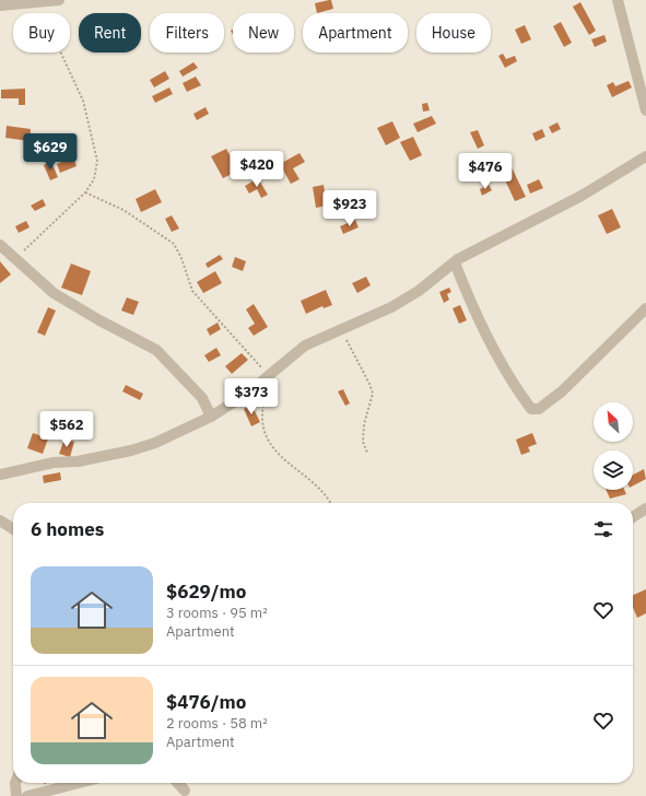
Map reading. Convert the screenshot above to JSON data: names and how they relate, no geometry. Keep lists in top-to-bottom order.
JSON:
{
  "north": "top left",
  "page": {
    "chip": [
      "Buy",
      "Rent",
      "Filters",
      "New",
      "Apartment",
      "House"
    ],
    "price": [
      "$629",
      "$420",
      "$476",
      "$923",
      "$373",
      "$562"
    ],
    "heading": "6 homes",
    "list": [
      {
        "name": "$629/mo",
        "note": "3 rooms · 95 m² · Apartment"
      },
      {
        "name": "$476/mo",
        "note": "2 rooms · 58 m² · Apartment"
      }
    ]
  }
}
